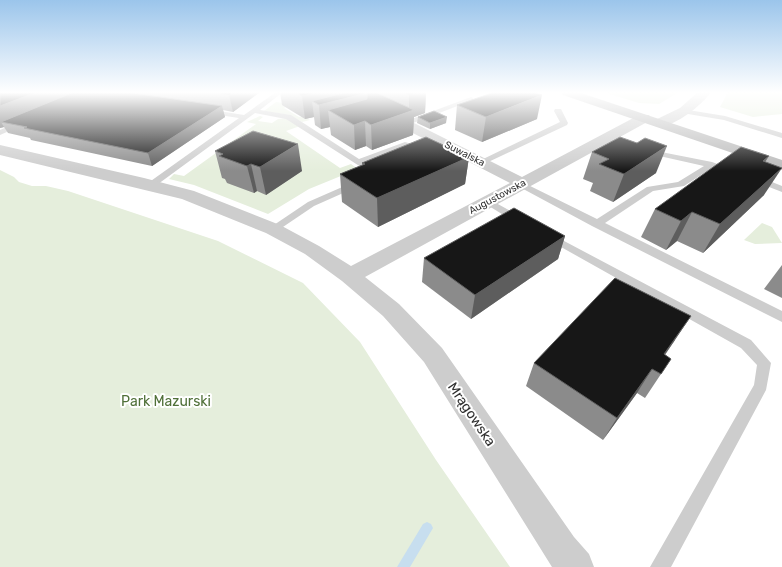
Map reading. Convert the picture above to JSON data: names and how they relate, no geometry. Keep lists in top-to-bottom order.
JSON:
{
  "streets": {
    "street": ["Suwalska", "Augustowska", "Mrągowska"]
  },
  "crossings": [
    ["Suwalska", "Augustowska"],
    ["Augustowska", "Mrągowska"]
  ],
  "parks": ["Park Mazurski"]
}
